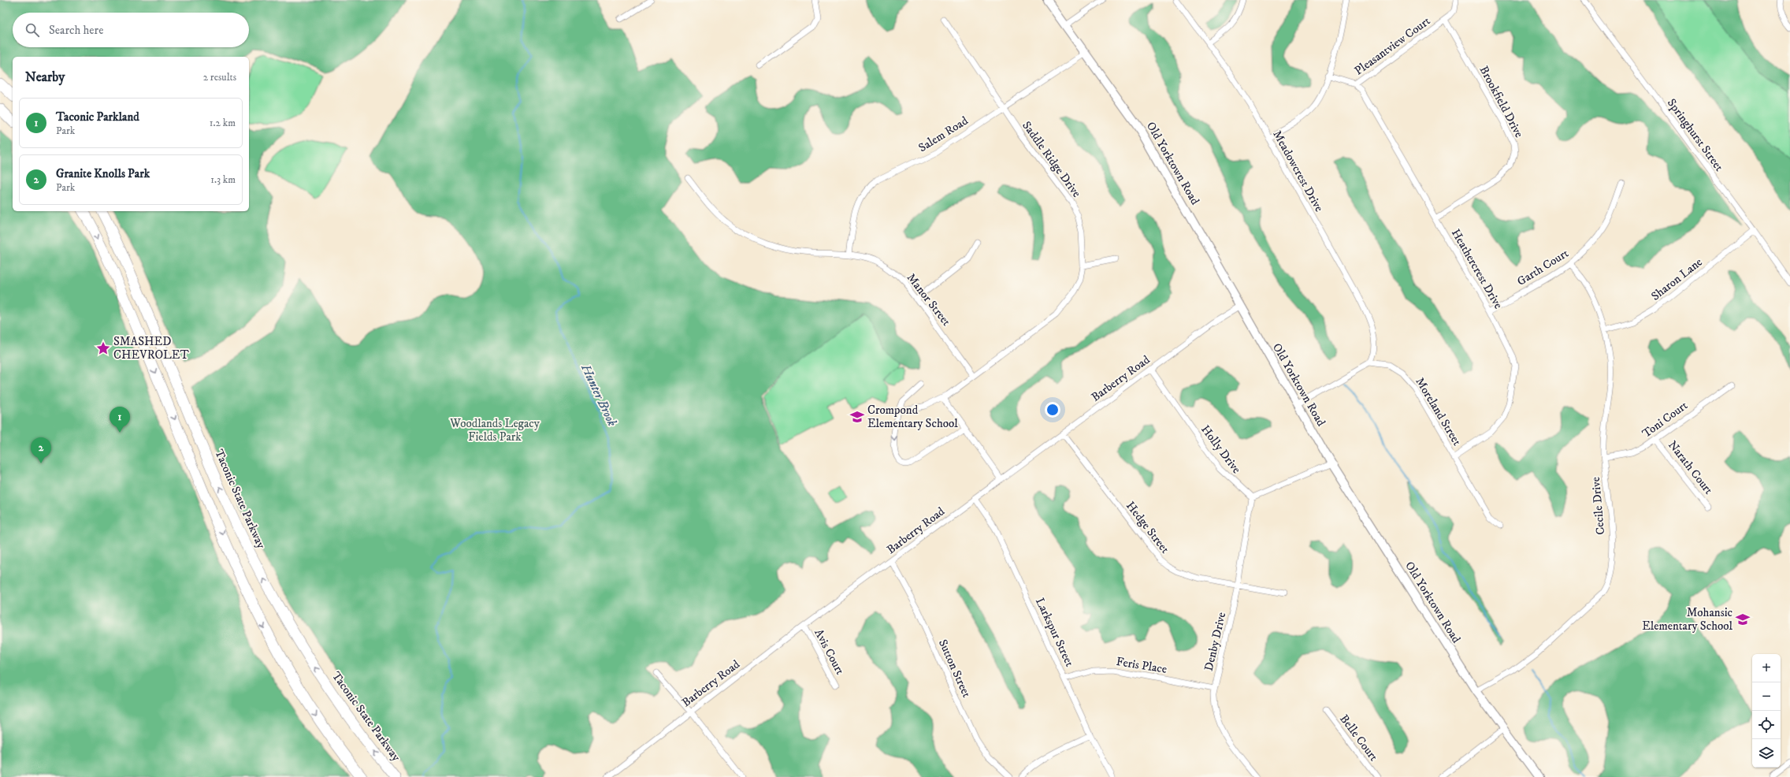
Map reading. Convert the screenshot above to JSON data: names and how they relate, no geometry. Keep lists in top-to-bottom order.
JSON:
{
  "streets": {
    "highway": ["Taconic State Parkway"],
    "main road": ["Old Yorktown Road"],
    "street": [
      "Pleasantview Court",
      "Brookfield Drive",
      "Salem Road",
      "Springhurst Street",
      "Saddle Ridge Drive",
      "Meadowcrest Drive",
      "Garth Court",
      "Heathercrest Drive",
      "Sharon Lane",
      "Manor Street",
      "Barberry Road",
      "Moreland Street",
      "Toni Court",
      "Holly Drive",
      "Narath Court",
      "Cecile Drive",
      "Hedge Street",
      "Larkspur Street",
      "Denby Drive",
      "Avis Court",
      "Feris Place",
      "Sutton Street",
      "Belle Court"
    ]
  },
  "crossings": [
    ["Pleasantview Court", "Brookfield Drive"],
    ["Pleasantview Court", "Heathercrest Drive"],
    ["Brookfield Drive", "Heathercrest Drive"],
    ["Salem Road", "Saddle Ridge Drive"],
    ["Salem Road", "Old Yorktown Road"],
    ["Salem Road", "Manor Street"],
    ["Springhurst Street", "Sharon Lane"],
    ["Saddle Ridge Drive", "Manor Street"],
    ["Old Yorktown Road", "Barberry Road"],
    ["Old Yorktown Road", "Cecile Drive"],
    ["Meadowcrest Drive", "Moreland Street"],
    ["Garth Court", "Heathercrest Drive"],
    ["Garth Court", "Cecile Drive"],
    ["Heathercrest Drive", "Moreland Street"],
    ["Sharon Lane", "Cecile Drive"],
    ["Barberry Road", "Holly Drive"],
    ["Barberry Road", "Hedge Street"],
    ["Barberry Road", "Larkspur Street"],
    ["Barberry Road", "Avis Court"],
    ["Barberry Road", "Sutton Street"],
    ["Toni Court", "Narath Court"],
    ["Toni Court", "Cecile Drive"],
    ["Holly Drive", "Denby Drive"],
    ["Hedge Street", "Denby Drive"],
    ["Larkspur Street", "Feris Place"],
    ["Denby Drive", "Feris Place"]
  ],
  "water": ["Hunter Brook"],
  "parks": ["Woodlands Legacy Fields Park"],
  "places": {
    "place": ["SMASHED CHEVROLET"],
    "school or university": ["Crompond Elementary School", "Mohansic Elementary School"]
  },
  "page": {
    "search": "Search here",
    "heading": ["Nearby", "2 results"],
    "list": [
      {
        "mark": "1",
        "name": "Taconic Parkland",
        "note": "Park",
        "value": "1.2 km"
      },
      {
        "mark": "2",
        "name": "Granite Knolls Park",
        "note": "Park",
        "value": "1.3 km"
      }
    ],
    "pins": ["1", "2"],
    "map_buttons": ["+", "−"]
  }
}
